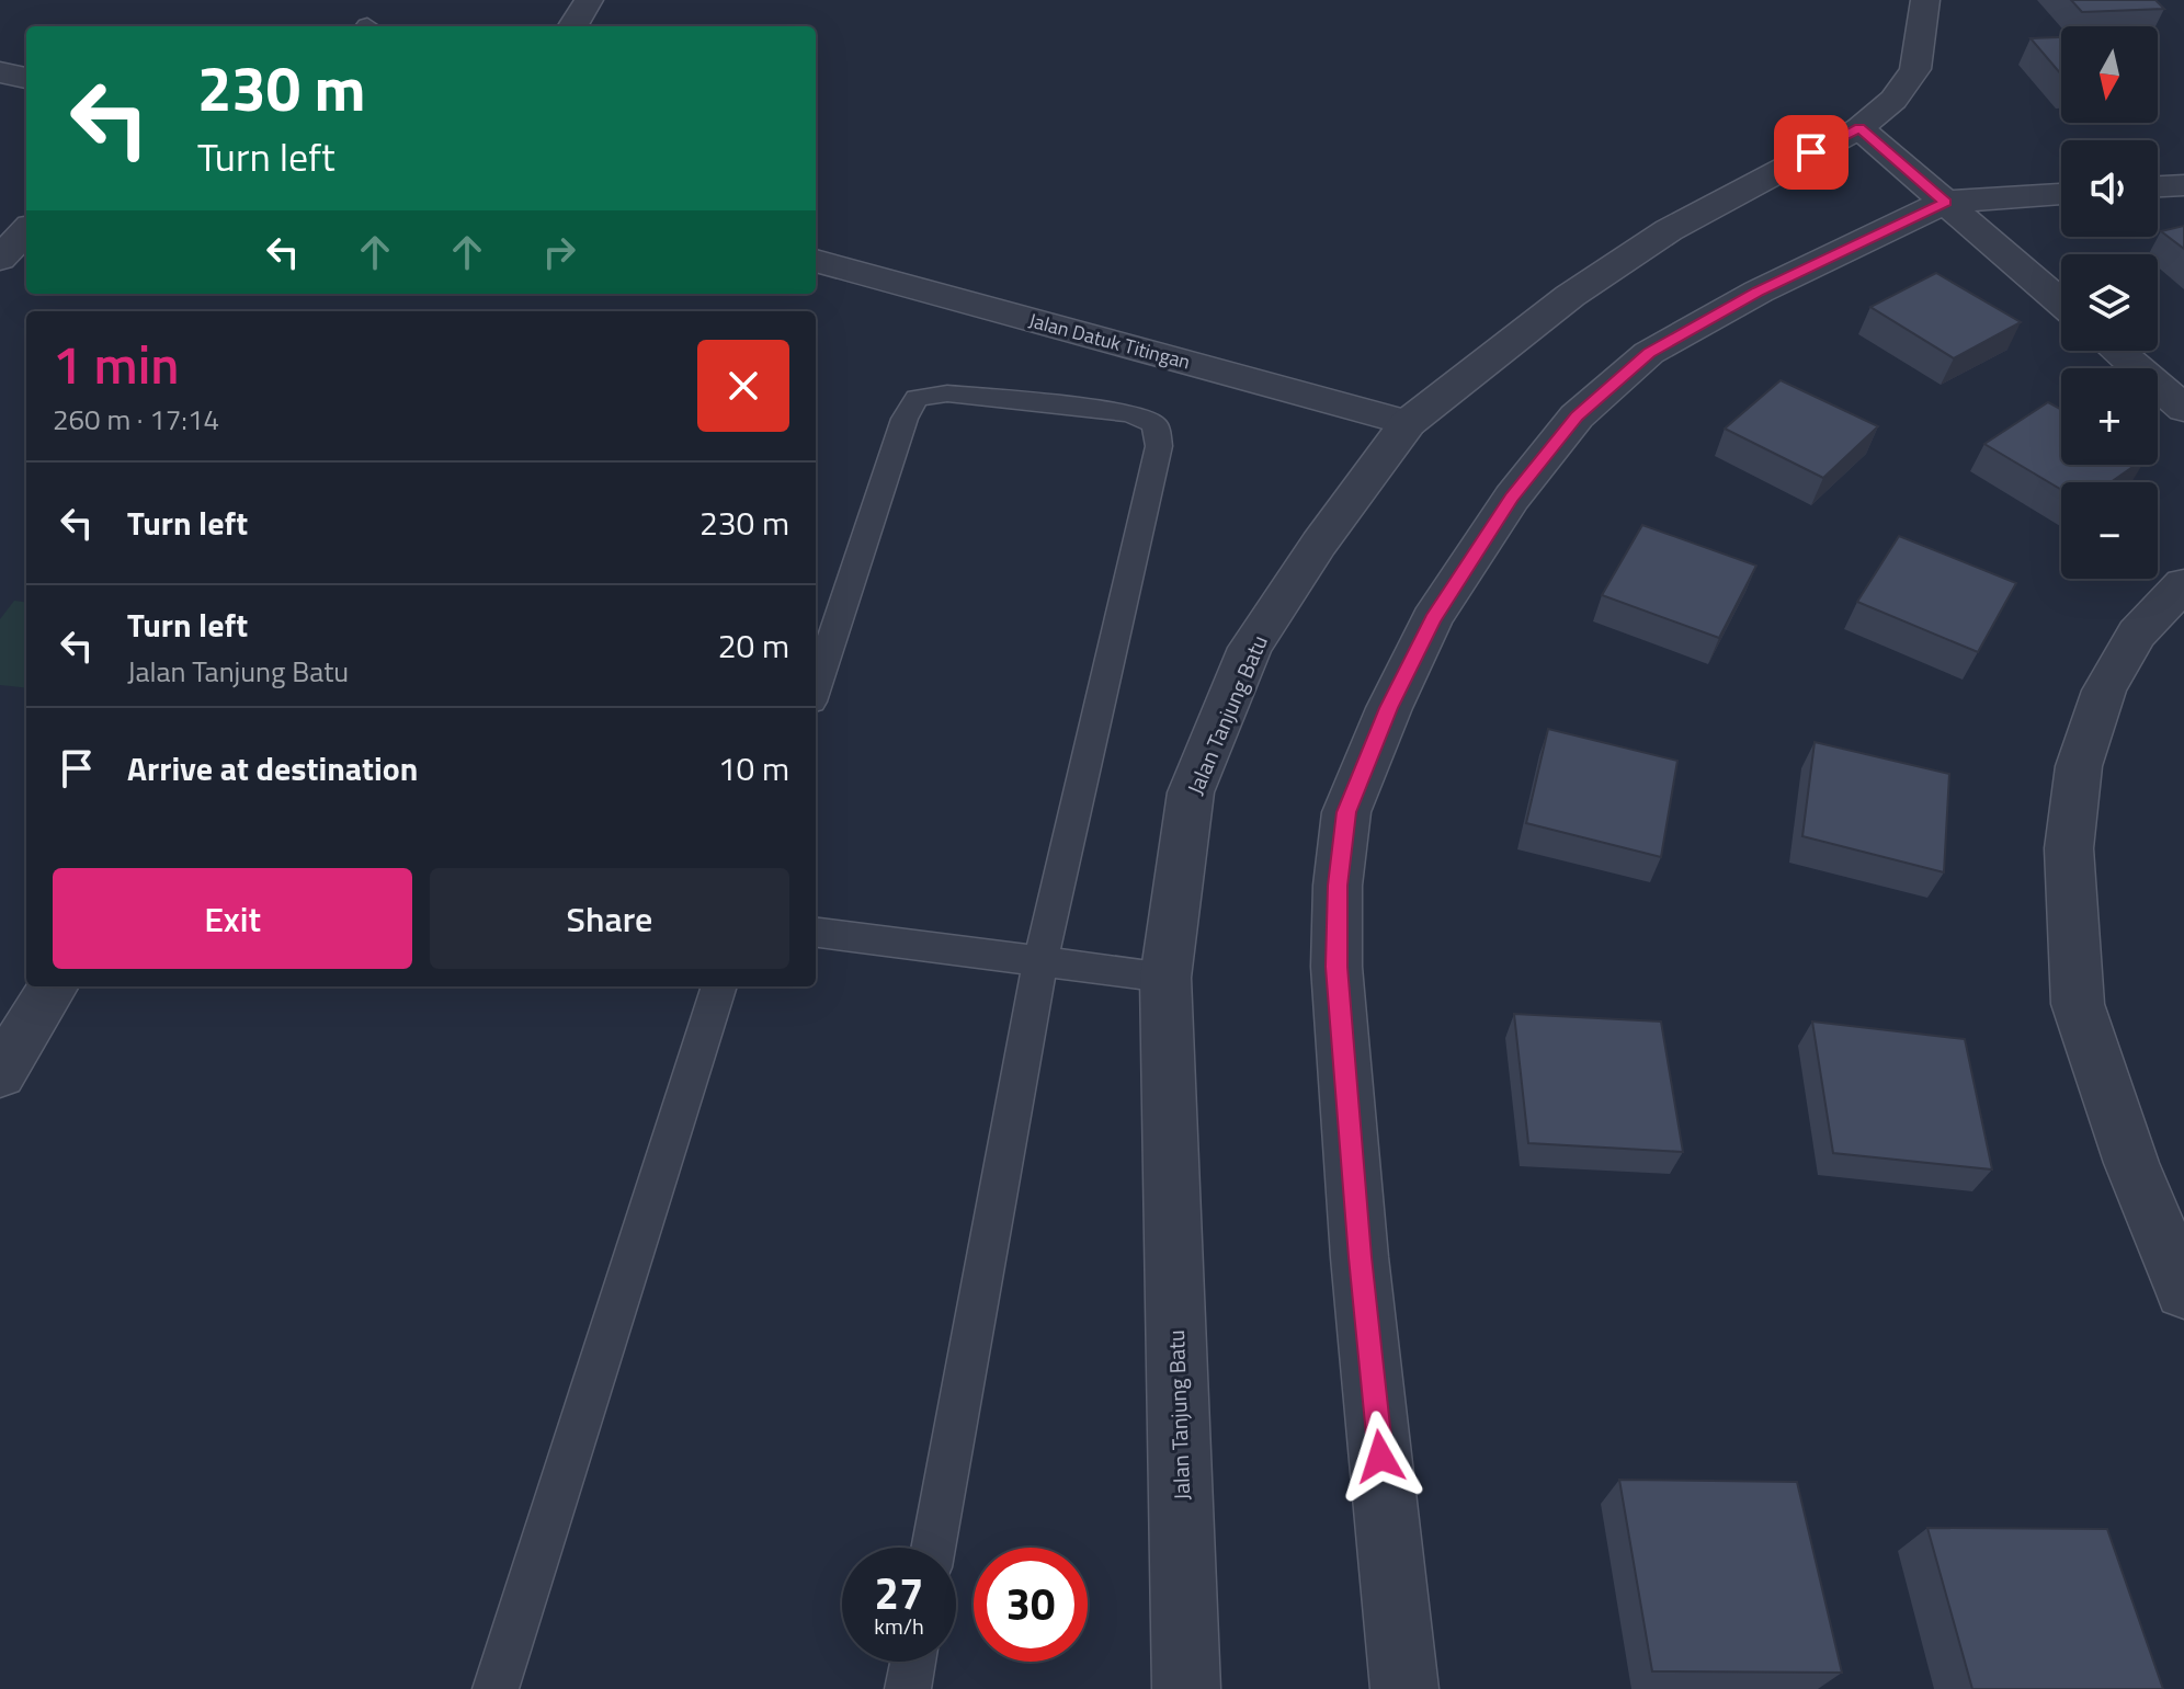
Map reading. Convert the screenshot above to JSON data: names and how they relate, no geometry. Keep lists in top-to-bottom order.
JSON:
{
  "streets": {
    "street": ["Jalan Datuk Titingan", "Jalan Tanjung Batu"]
  },
  "crossings": [
    ["Jalan Datuk Titingan", "Jalan Tanjung Batu"]
  ],
  "north": "bottom",
  "page": {
    "map_buttons": ["+", "−"],
    "turn": ["230 m", "Turn left"],
    "heading": ["1 min", "260 m · 17:14"],
    "list": [
      {
        "name": "Turn left",
        "value": "230 m"
      },
      {
        "name": "Turn left",
        "note": "Jalan Tanjung Batu",
        "value": "20 m"
      },
      {
        "name": "Arrive at destination",
        "value": "10 m"
      }
    ],
    "buttons": ["Exit", "Share"],
    "speed": "27 km/h",
    "limit": "30"
  }
}
